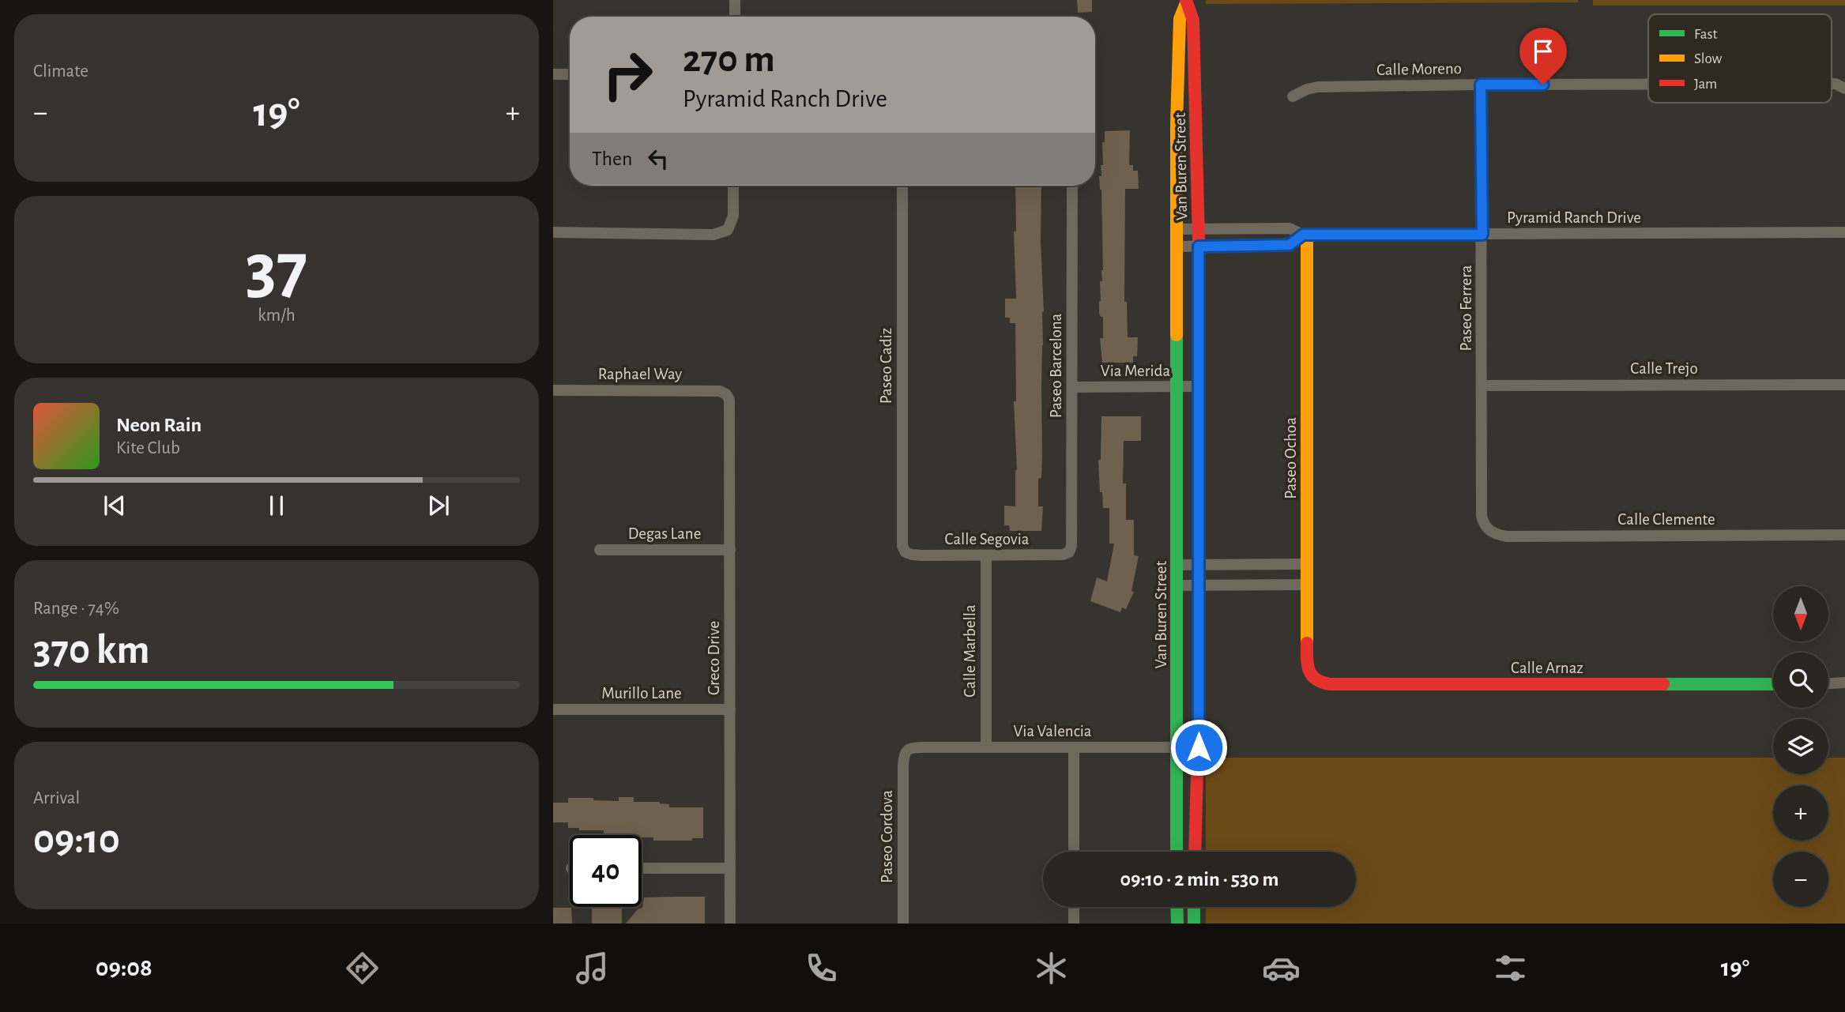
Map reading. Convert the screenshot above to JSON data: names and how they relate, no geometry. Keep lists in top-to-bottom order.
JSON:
{
  "streets": {
    "street": [
      "Calle Moreno",
      "Van Buren Street",
      "Pyramid Ranch Drive",
      "Paseo Ferrera",
      "Paseo Cadiz",
      "Paseo Barcelona",
      "Calle Trejo",
      "Via Merida",
      "Raphael Way",
      "Paseo Ochoa",
      "Calle Clemente",
      "Degas Lane",
      "Calle Segovia",
      "Calle Marbella",
      "Greco Drive",
      "Calle Arnaz",
      "Murillo Lane",
      "Via Valencia",
      "Paseo Cordova"
    ]
  },
  "crossings": [
    ["Calle Moreno", "Paseo Ferrera"],
    ["Van Buren Street", "Pyramid Ranch Drive"],
    ["Van Buren Street", "Via Merida"],
    ["Van Buren Street", "Via Valencia"],
    ["Pyramid Ranch Drive", "Paseo Ferrera"],
    ["Pyramid Ranch Drive", "Paseo Ochoa"],
    ["Paseo Ferrera", "Calle Trejo"],
    ["Paseo Ferrera", "Calle Clemente"],
    ["Paseo Cadiz", "Calle Segovia"],
    ["Paseo Barcelona", "Via Merida"],
    ["Paseo Barcelona", "Calle Segovia"],
    ["Raphael Way", "Greco Drive"],
    ["Paseo Ochoa", "Calle Arnaz"],
    ["Degas Lane", "Greco Drive"],
    ["Calle Segovia", "Calle Marbella"],
    ["Calle Marbella", "Via Valencia"],
    ["Greco Drive", "Murillo Lane"],
    ["Via Valencia", "Paseo Cordova"]
  ],
  "legend": ["Fast", "Slow", "Jam"],
  "north": "bottom",
  "page": {
    "tile": [
      "Climate",
      ["37", "km/h"],
      ["Range · 74%", "370 km"],
      ["Arrival", "09:10"]
    ],
    "turn": ["270 m", "Pyramid Ranch Drive"],
    "heat": ["−", "19°", "+"],
    "then": "Then",
    "song": ["Neon Rain", "Kite Club"],
    "map_buttons": ["+", "−"],
    "limit": "40",
    "trip": "09:10 · 2 min · 530 m",
    "tabs": ["09:08", "19°"]
  }
}
